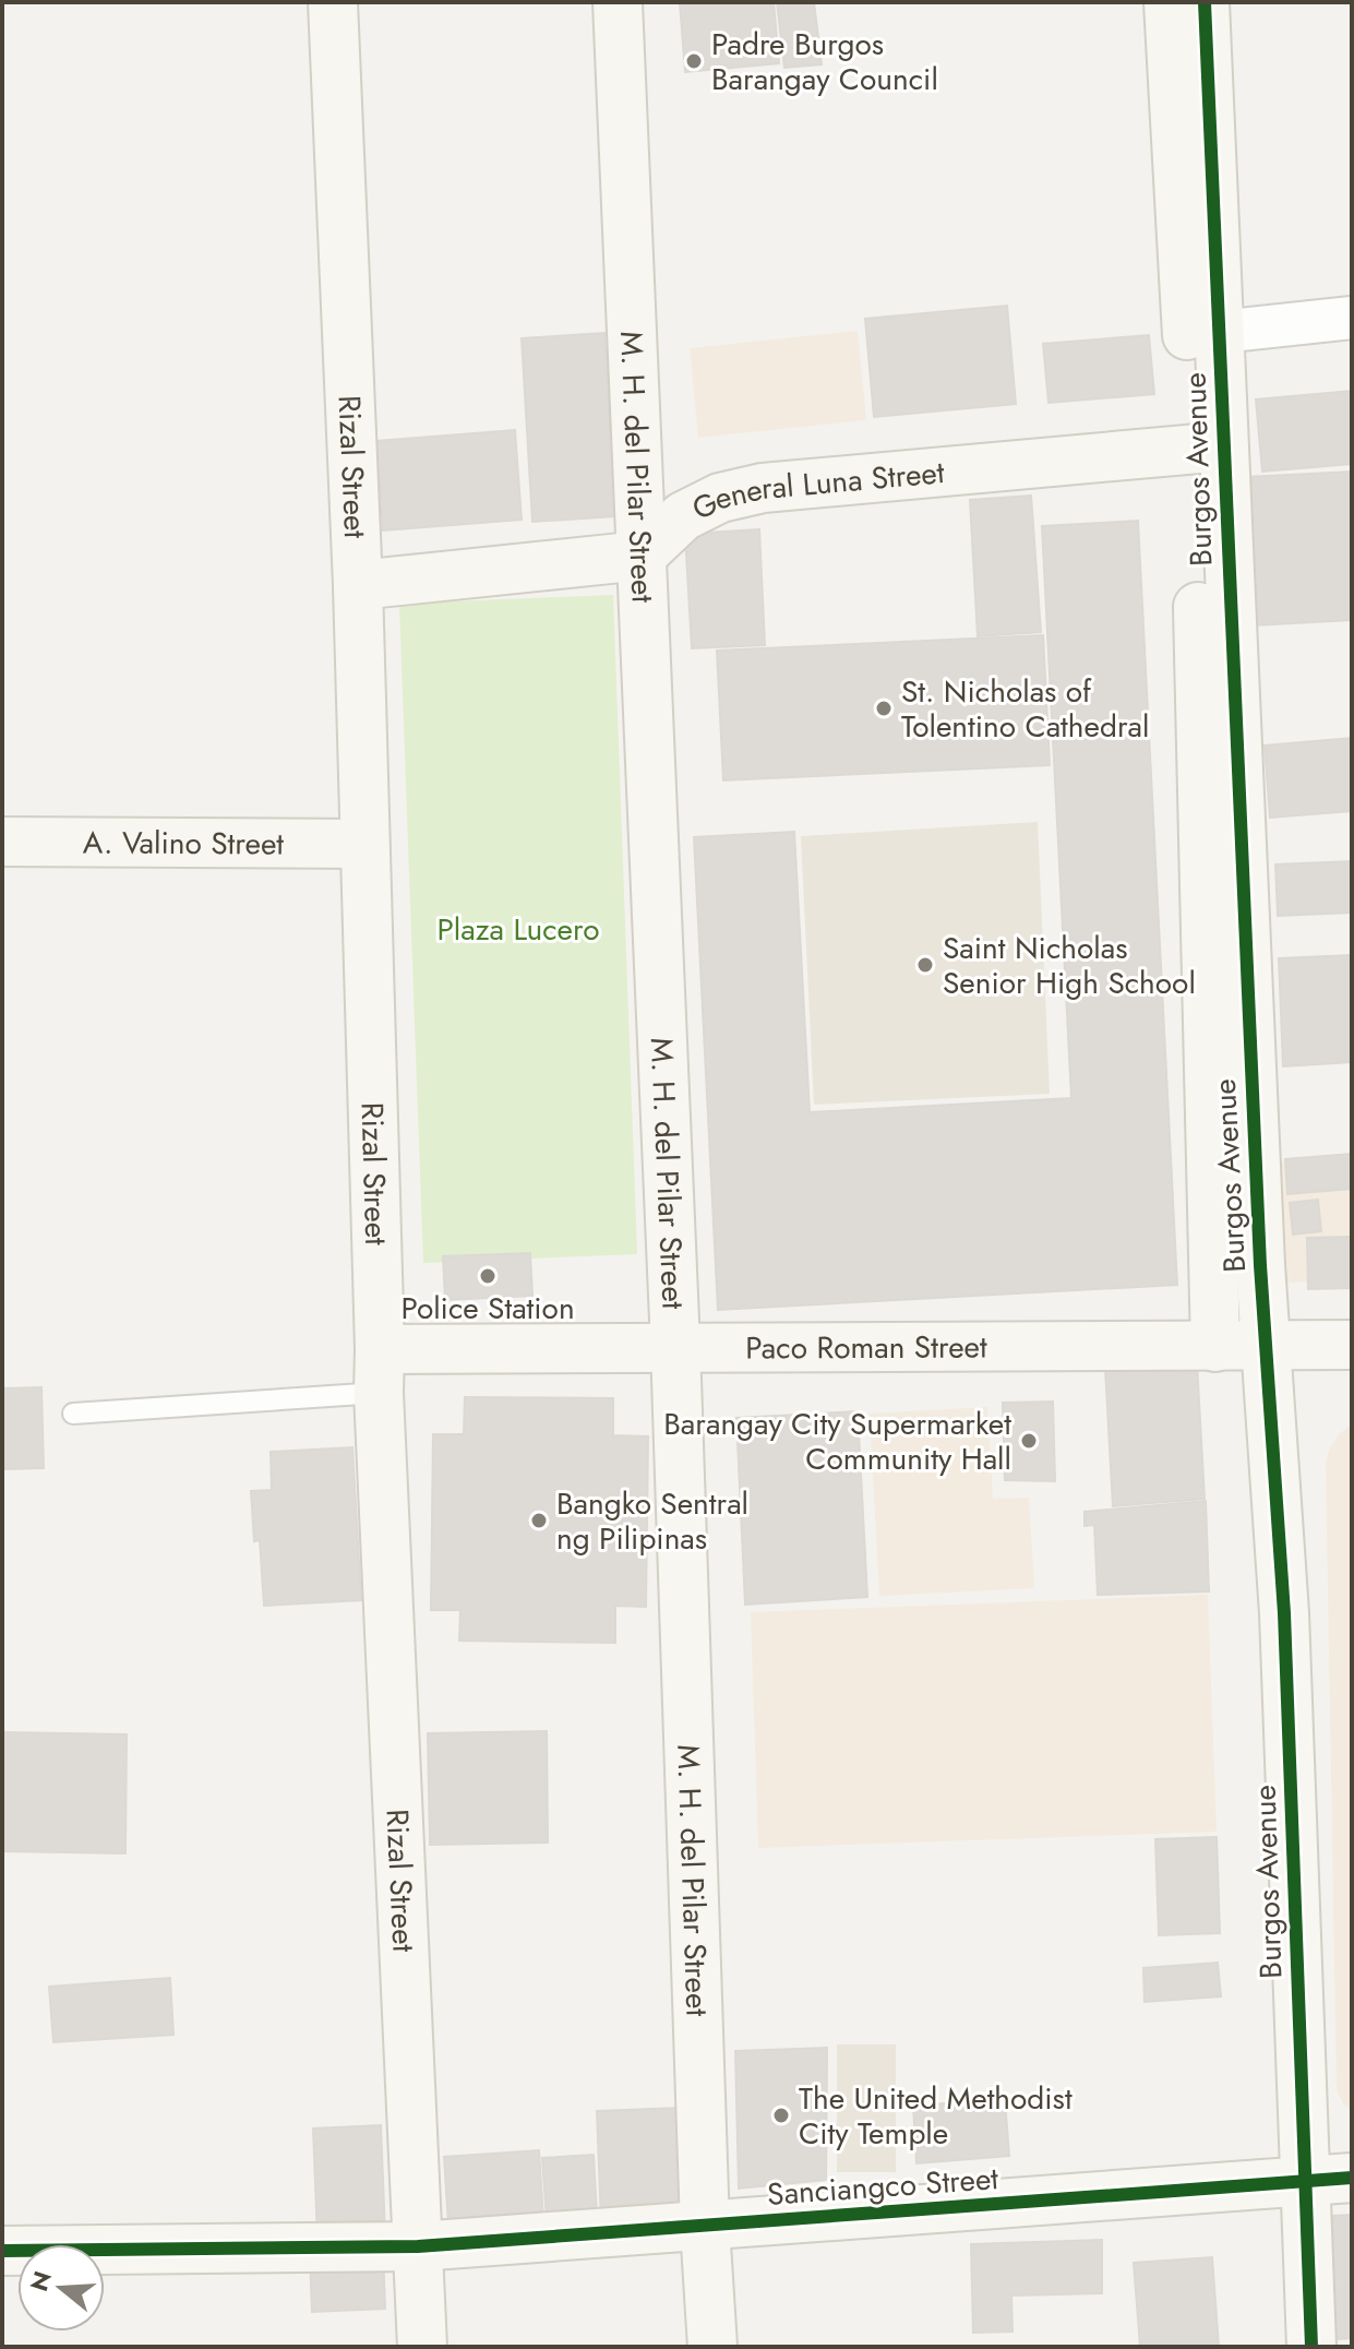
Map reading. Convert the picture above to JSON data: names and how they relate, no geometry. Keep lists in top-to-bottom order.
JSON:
{
  "streets": {
    "street": [
      "Rizal Street",
      "M. H. del Pilar Street",
      "Burgos Avenue",
      "General Luna Street",
      "A. Valino Street",
      "Paco Roman Street",
      "Sanciangco Street"
    ]
  },
  "crossings": [
    ["Rizal Street", "A. Valino Street"],
    ["Rizal Street", "Paco Roman Street"],
    ["Rizal Street", "Sanciangco Street"],
    ["M. H. del Pilar Street", "General Luna Street"],
    ["M. H. del Pilar Street", "Paco Roman Street"],
    ["M. H. del Pilar Street", "Sanciangco Street"],
    ["Burgos Avenue", "General Luna Street"],
    ["Burgos Avenue", "Paco Roman Street"],
    ["Burgos Avenue", "Sanciangco Street"]
  ],
  "parks": ["Plaza Lucero"],
  "places": [
    "Padre Burgos Barangay Council",
    "St. Nicholas of Tolentino Cathedral",
    "Saint Nicholas Senior High School",
    "Police Station",
    "Barangay City Supermarket Community Hall",
    "Bangko Sentral ng Pilipinas",
    "The United Methodist City Temple"
  ],
  "north": "left"
}
